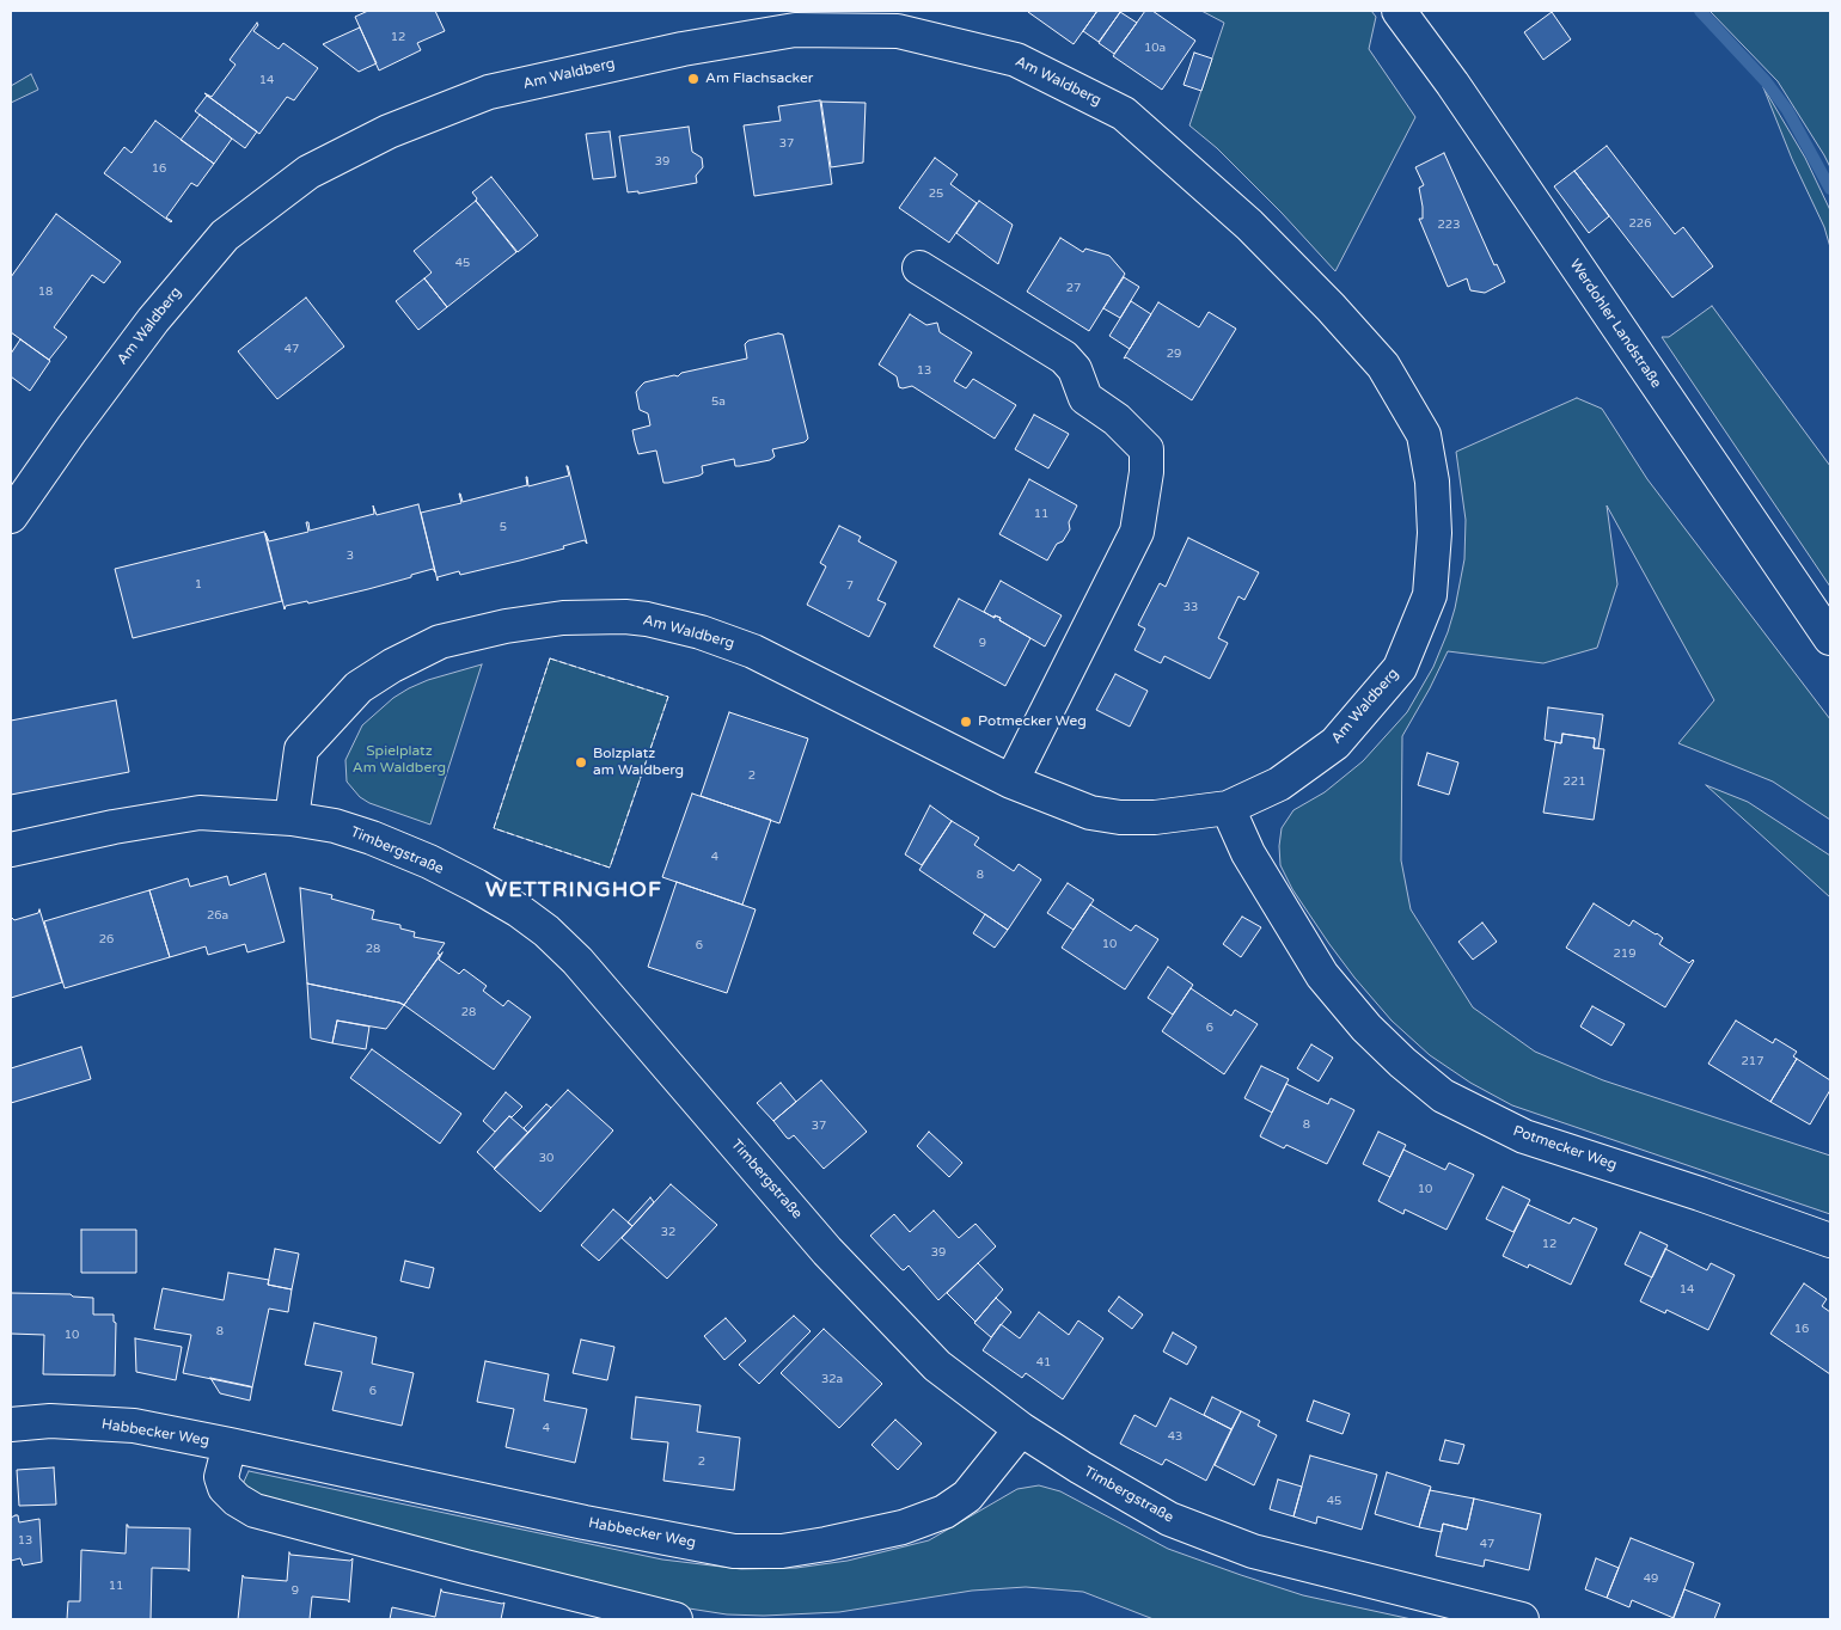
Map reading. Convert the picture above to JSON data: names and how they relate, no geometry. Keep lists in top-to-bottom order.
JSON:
{
  "streets": {
    "street": [
      "Am Waldberg",
      "Werdohler Landstraße",
      "Timbergstraße",
      "Potmecker Weg",
      "Habbecker Weg"
    ]
  },
  "crossings": [
    ["Am Waldberg", "Timbergstraße"],
    ["Am Waldberg", "Potmecker Weg"],
    ["Timbergstraße", "Habbecker Weg"]
  ],
  "districts": ["WETTRINGHOF"],
  "parks": ["Spielplatz Am Waldberg"],
  "places": ["Am Flachsacker", "Potmecker Weg", "Bolzplatz am Waldberg"],
  "house_numbers": [
    "12",
    "10a",
    "14",
    "37",
    "39",
    "16",
    "25",
    "226",
    "223",
    "45",
    "27",
    "18",
    "47",
    "29",
    "13",
    "5a",
    "11",
    "5",
    "3",
    "1",
    "7",
    "33",
    "9",
    "2",
    "221",
    "4",
    "8",
    "26a",
    "26",
    "10",
    "6",
    "28",
    "219",
    "28",
    "6",
    "217",
    "8",
    "37",
    "30",
    "10",
    "32",
    "12",
    "39",
    "14",
    "16",
    "8",
    "10",
    "41",
    "32a",
    "6",
    "4",
    "43",
    "2",
    "45",
    "13",
    "47",
    "49",
    "11",
    "9"
  ]
}
